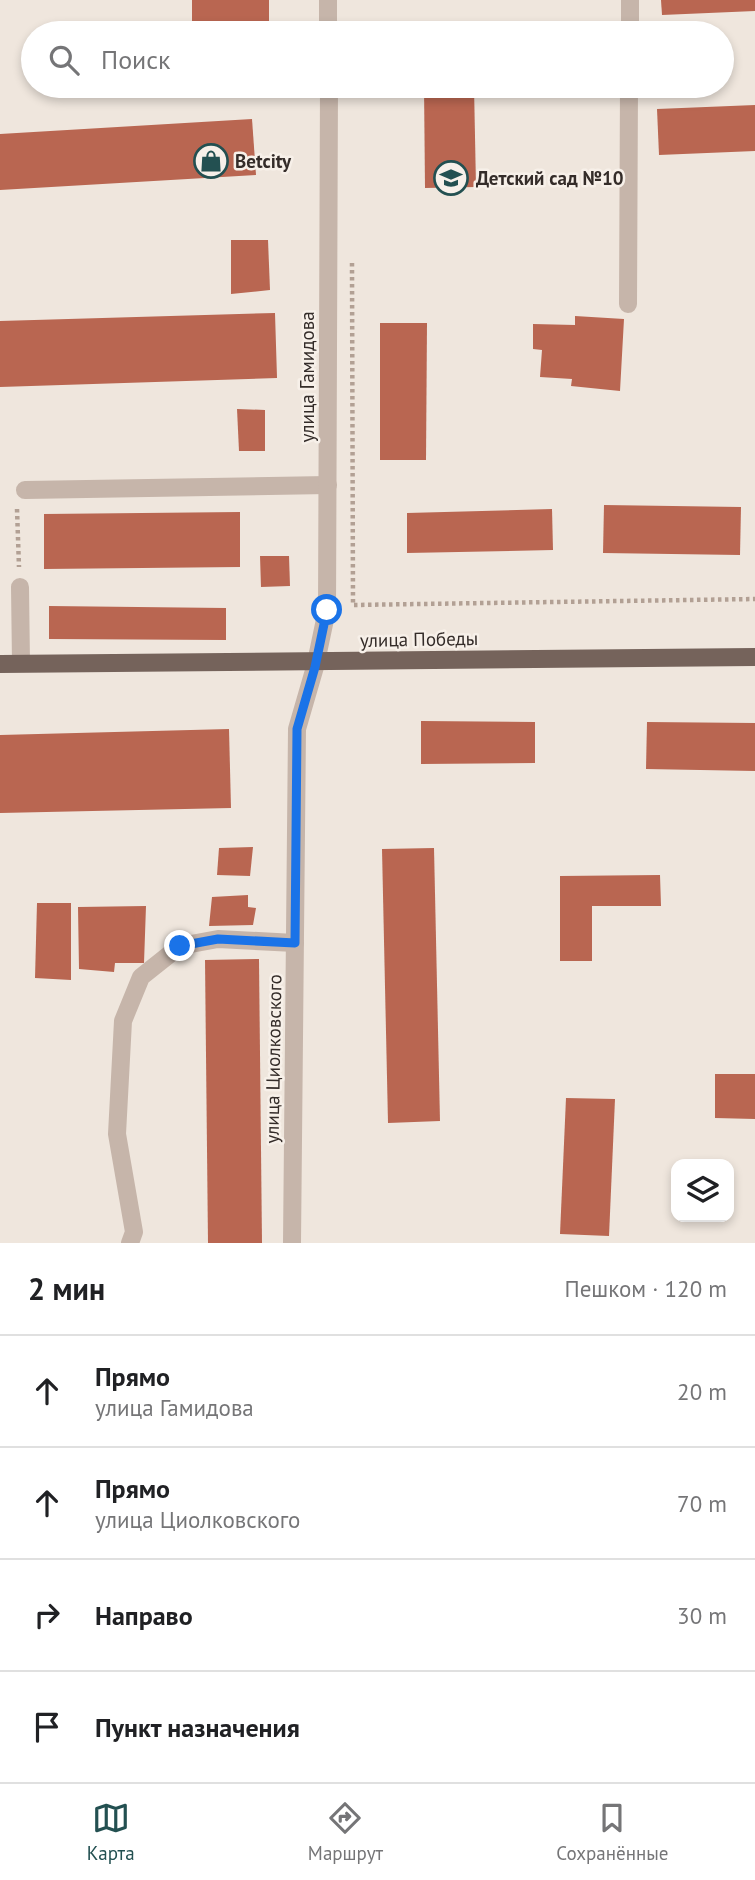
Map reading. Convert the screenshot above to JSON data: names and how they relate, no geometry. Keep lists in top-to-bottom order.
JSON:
{
  "streets": {
    "main road": ["улица Победы"],
    "street": ["улица Гамидова", "улица Циолковского"]
  },
  "crossings": [
    ["улица Гамидова", "улица Победы"],
    ["улица Гамидова", "улица Циолковского"],
    ["улица Победы", "улица Циолковского"]
  ],
  "places": {
    "shop": ["Betcity"],
    "school or university": ["Детский сад №10"]
  },
  "page": {
    "search": "Поиск",
    "heading": ["2 мин", "Пешком · 120 m"],
    "list": [
      ["Прямо", "улица Гамидова", "20 m"],
      ["Прямо", "улица Циолковского", "70 m"],
      ["Направо", "30 m"],
      "Пункт назначения"
    ],
    "nav": ["Карта", "Маршрут", "Сохранённые"]
  }
}
